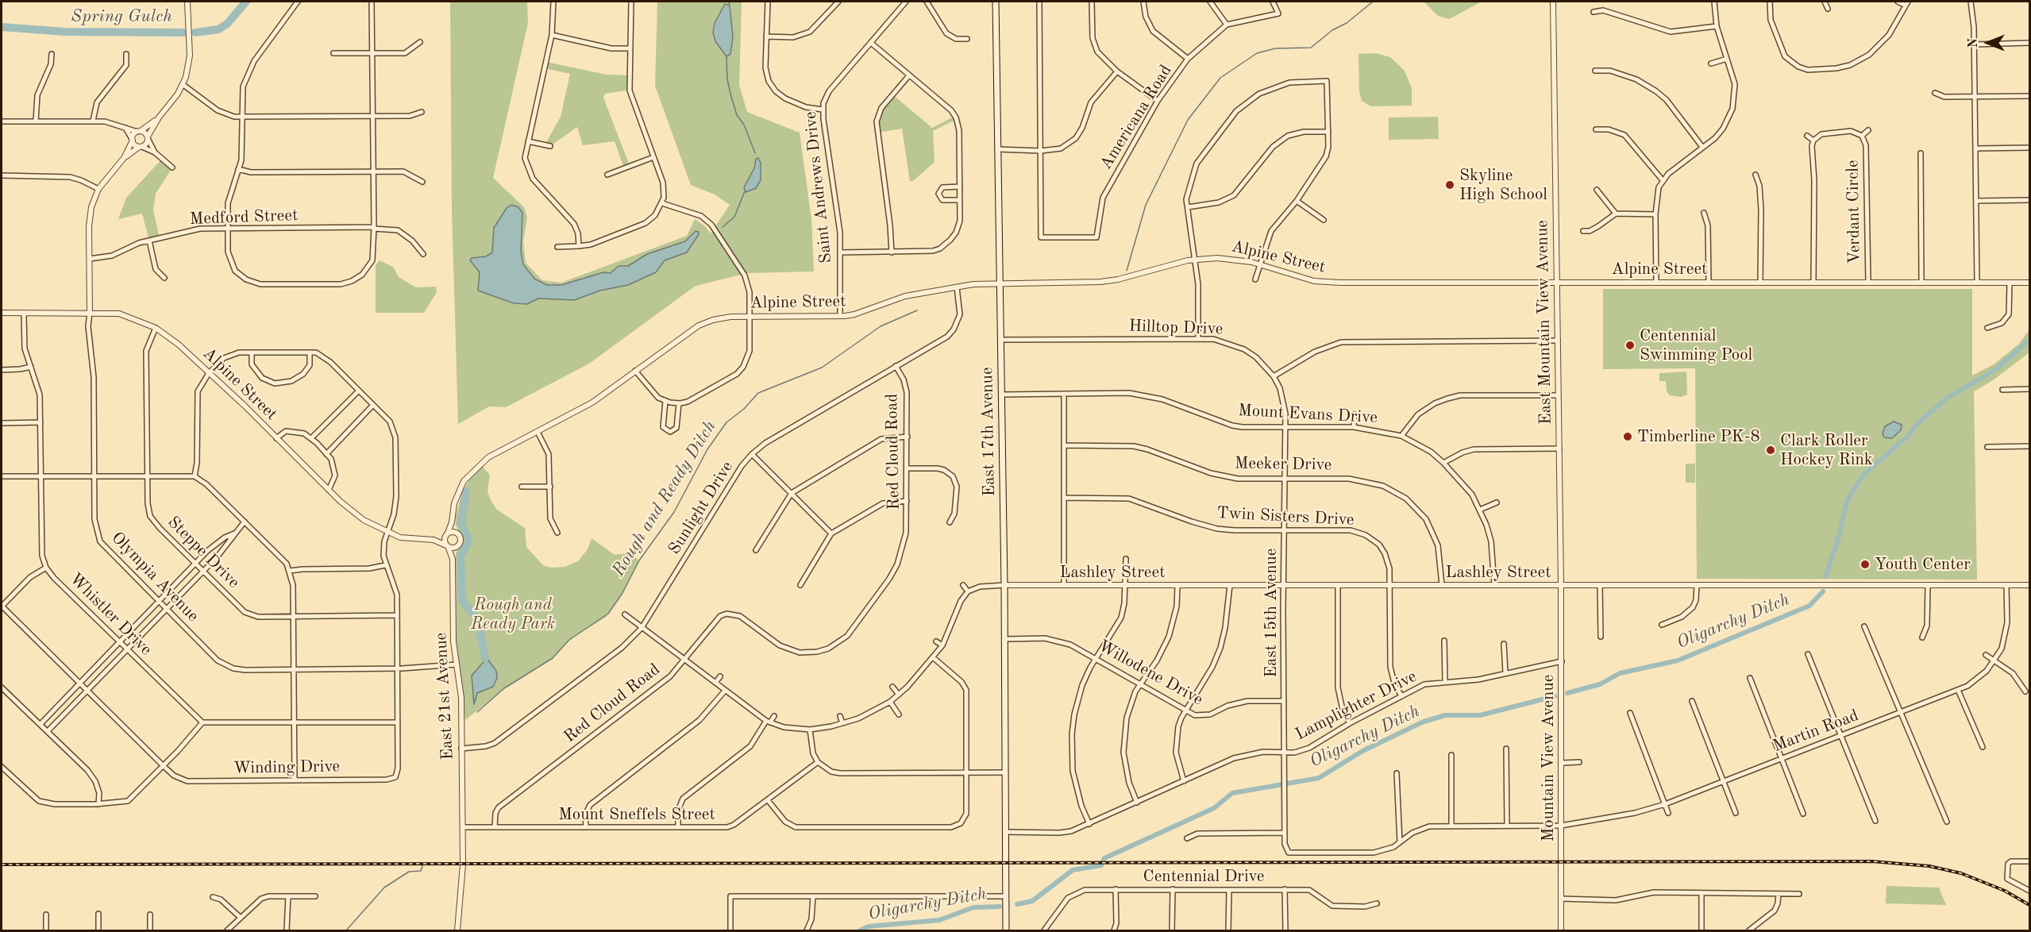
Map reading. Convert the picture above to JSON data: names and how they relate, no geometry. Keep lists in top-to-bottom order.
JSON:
{
  "streets": {
    "main road": ["East 17th Avenue"],
    "street": [
      "Americana Road",
      "Saint Andrews Drive",
      "Verdant Circle",
      "Medford Street",
      "Alpine Street",
      "East Mountain View Avenue",
      "Hilltop Drive",
      "Mount Evans Drive",
      "Red Cloud Road",
      "Meeker Drive",
      "Sunlight Drive",
      "Twin Sisters Drive",
      "Steppe Drive",
      "Lashley Street",
      "Olympia Avenue",
      "East 15th Avenue",
      "Whistler Drive",
      "Willodene Drive",
      "East 21st Avenue",
      "Lamplighter Drive",
      "Martin Road",
      "Mountain View Avenue",
      "Winding Drive",
      "Mount Sneffels Street",
      "Centennial Drive"
    ]
  },
  "crossings": [
    ["Saint Andrews Drive", "Alpine Street"],
    ["Verdant Circle", "Alpine Street"],
    ["Medford Street", "Olympia Avenue"],
    ["Alpine Street", "East Mountain View Avenue"],
    ["Alpine Street", "East 17th Avenue"],
    ["Alpine Street", "Sunlight Drive"],
    ["Alpine Street", "Steppe Drive"],
    ["Alpine Street", "Olympia Avenue"],
    ["Alpine Street", "Whistler Drive"],
    ["Alpine Street", "East 21st Avenue"],
    ["Alpine Street", "Winding Drive"],
    ["East Mountain View Avenue", "Lashley Street"],
    ["East Mountain View Avenue", "Mountain View Avenue"],
    ["Hilltop Drive", "East 17th Avenue"],
    ["Hilltop Drive", "East 15th Avenue"],
    ["Mount Evans Drive", "East 17th Avenue"],
    ["Mount Evans Drive", "Lashley Street"],
    ["Mount Evans Drive", "East 15th Avenue"],
    ["East 17th Avenue", "Lashley Street"],
    ["East 17th Avenue", "Willodene Drive"],
    ["East 17th Avenue", "Lamplighter Drive"],
    ["Red Cloud Road", "Sunlight Drive"],
    ["Red Cloud Road", "Mount Sneffels Street"],
    ["Meeker Drive", "Lashley Street"],
    ["Meeker Drive", "East 15th Avenue"],
    ["Sunlight Drive", "East 21st Avenue"],
    ["Twin Sisters Drive", "Lashley Street"],
    ["Twin Sisters Drive", "East 15th Avenue"],
    ["Twin Sisters Drive", "Lamplighter Drive"],
    ["Steppe Drive", "Winding Drive"],
    ["Lashley Street", "East 15th Avenue"],
    ["Lashley Street", "Martin Road"],
    ["Lashley Street", "Mountain View Avenue"],
    ["Olympia Avenue", "East 21st Avenue"],
    ["Olympia Avenue", "Winding Drive"],
    ["East 15th Avenue", "Willodene Drive"],
    ["East 15th Avenue", "Lamplighter Drive"],
    ["East 15th Avenue", "Martin Road"],
    ["East 21st Avenue", "Mount Sneffels Street"],
    ["Lamplighter Drive", "Mountain View Avenue"],
    ["Martin Road", "Mountain View Avenue"]
  ],
  "water": ["Spring Gulch", "Rough and Ready Ditch", "Oligarchy Ditch"],
  "parks": ["Rough and Ready Park"],
  "places": [
    "Skyline High School",
    "Centennial Swimming Pool",
    "Timberline PK-8",
    "Clark Roller Hockey Rink",
    "Youth Center"
  ],
  "north": "left"
}
